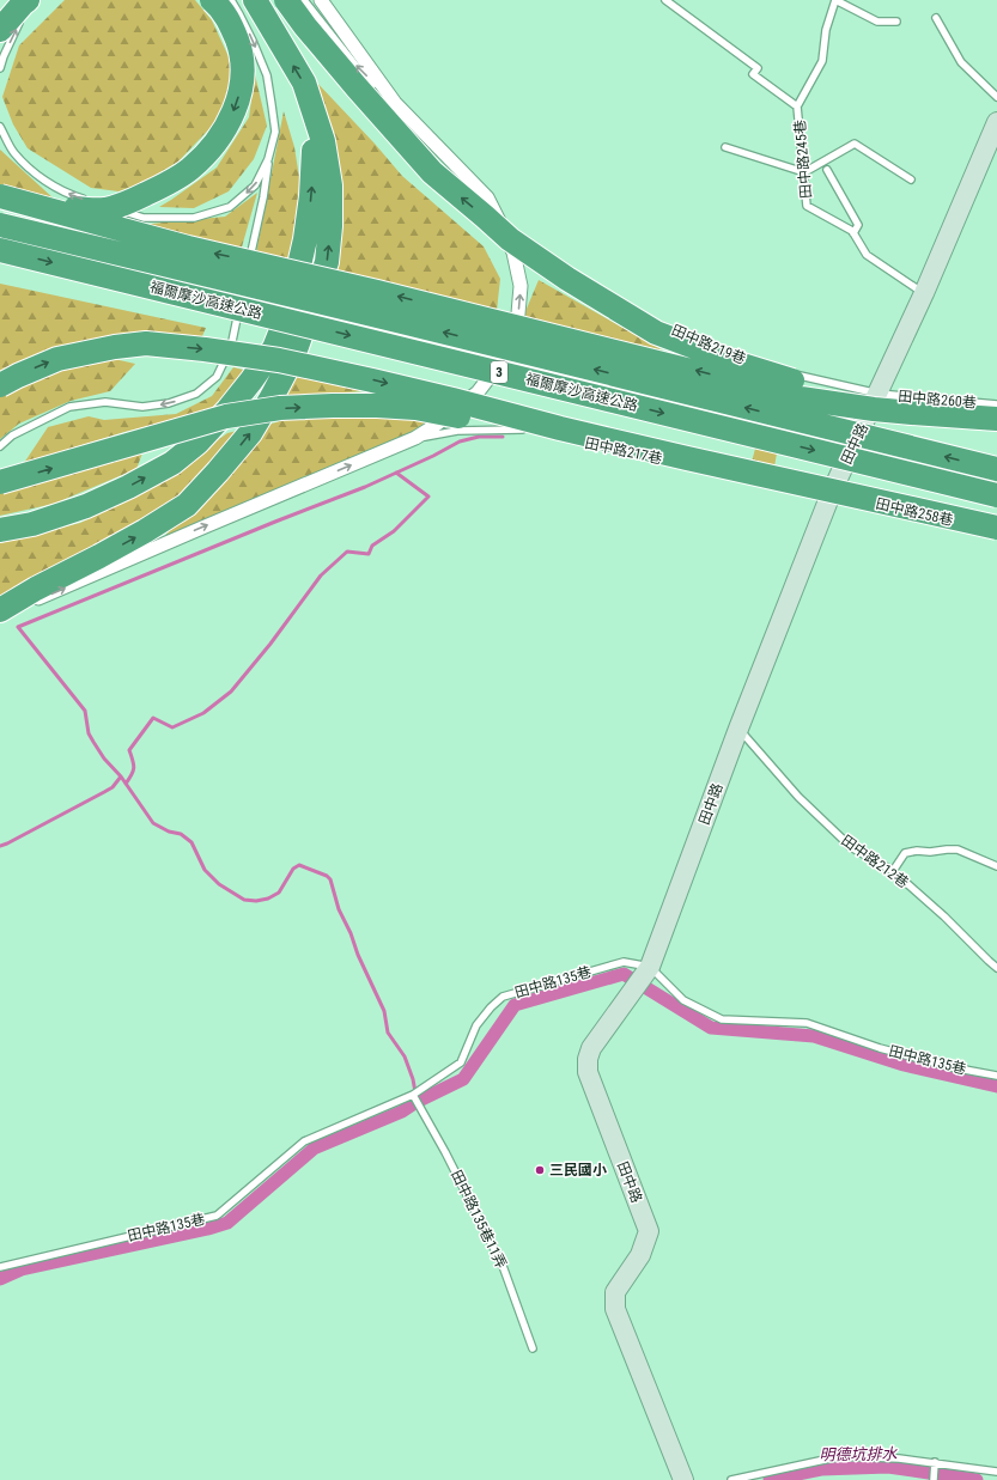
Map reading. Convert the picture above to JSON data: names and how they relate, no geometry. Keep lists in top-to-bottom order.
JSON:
{
  "streets": {
    "highway": ["福爾摩沙高速公路", "3"],
    "street": ["田中路"],
    "lane": [
      "田中路245巷",
      "田中路219巷",
      "田中路260巷",
      "田中路217巷",
      "田中路258巷",
      "田中路212巷",
      "田中路135巷",
      "田中路135巷11弄"
    ]
  },
  "crossings": [
    ["田中路245巷", "田中路"],
    ["田中路219巷", "田中路260巷"],
    ["田中路219巷", "田中路"],
    ["田中路260巷", "田中路"],
    ["田中路", "田中路217巷"],
    ["田中路", "田中路258巷"],
    ["田中路", "田中路212巷"],
    ["田中路", "田中路135巷"],
    ["田中路217巷", "田中路258巷"],
    ["田中路135巷", "田中路135巷11弄"]
  ],
  "water": ["明德坑排水"],
  "places": ["三民國小"]
}
